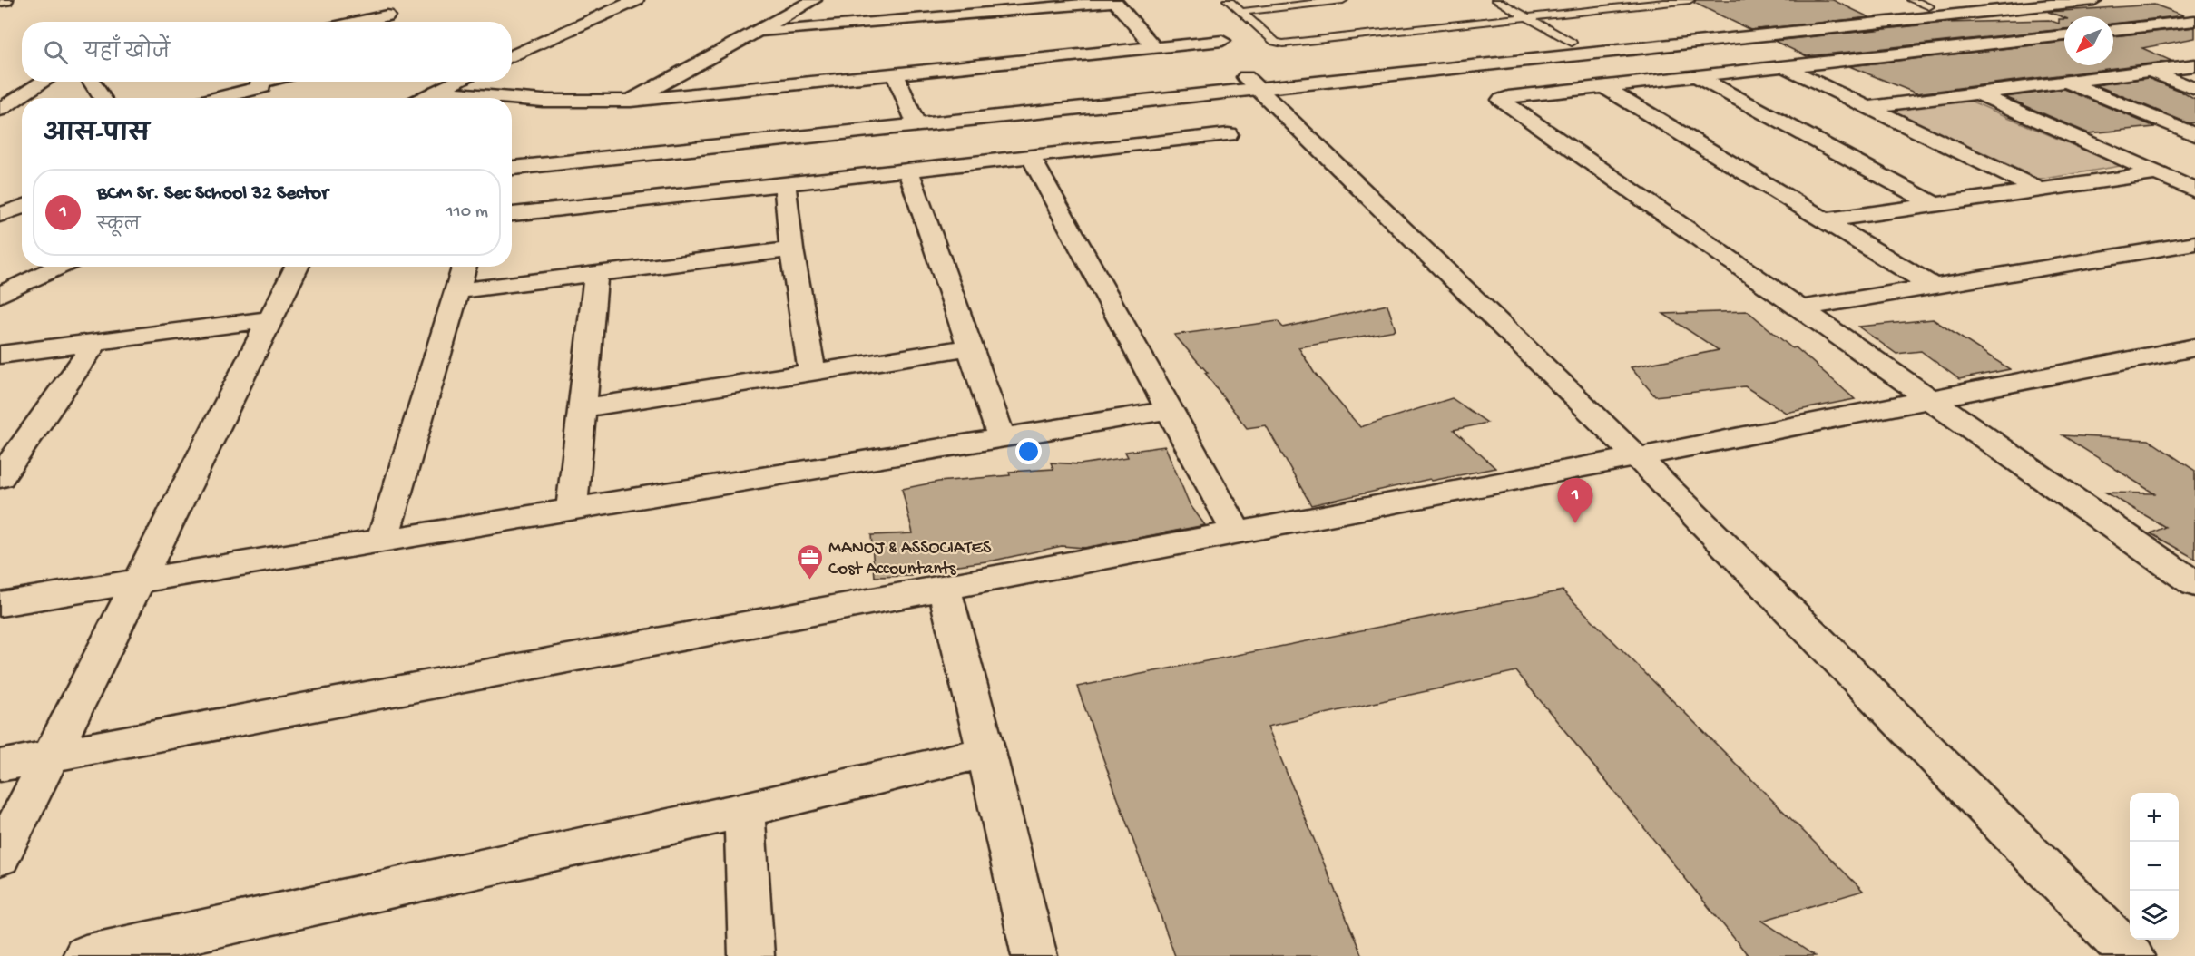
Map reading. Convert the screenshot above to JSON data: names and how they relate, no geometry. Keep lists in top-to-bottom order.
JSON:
{
  "places": {
    "office": ["MANOJ & ASSOCIATES Cost Accountants"]
  },
  "north": "bottom left",
  "page": {
    "search": "यहाँ खोजें",
    "heading": "आस-पास",
    "list": [
      {
        "mark": "1",
        "name": "BCM Sr. Sec School 32 Sector",
        "note": "स्कूल",
        "value": "110 m"
      }
    ],
    "pins": "1",
    "map_buttons": ["+", "−"]
  }
}
